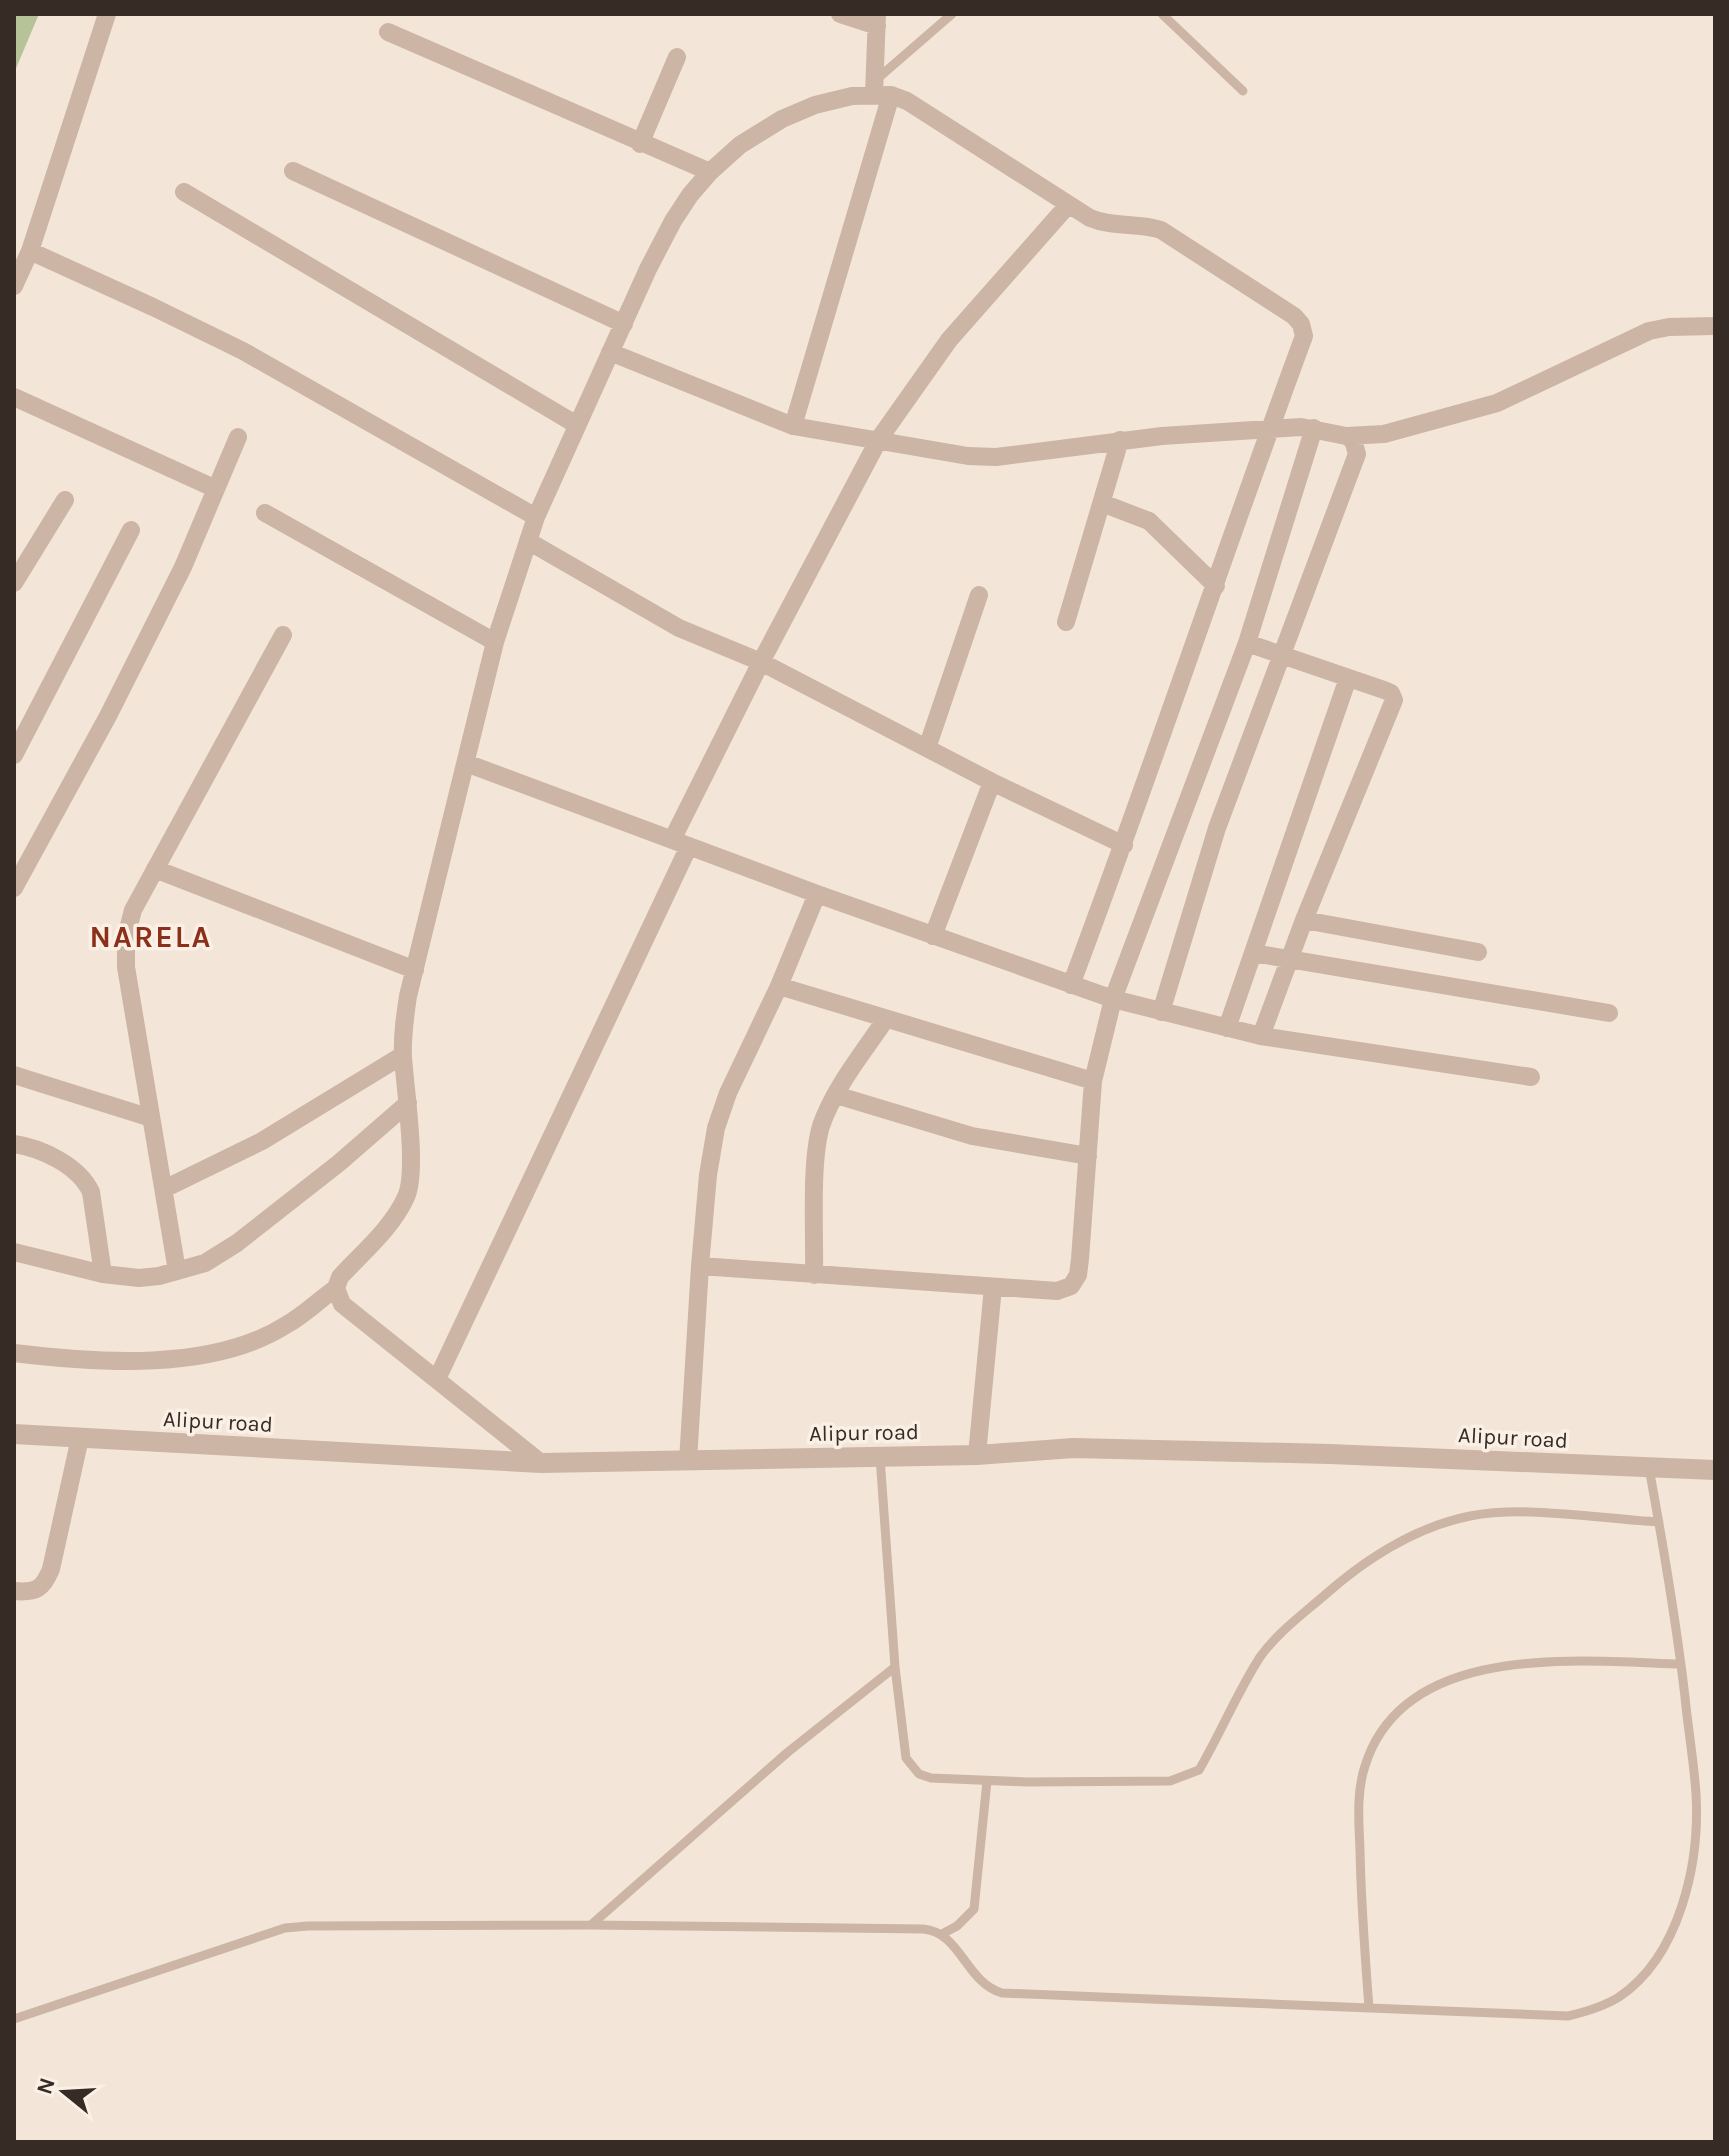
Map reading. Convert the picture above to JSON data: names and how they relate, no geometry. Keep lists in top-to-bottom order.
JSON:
{
  "streets": {
    "street": ["Alipur road"]
  },
  "districts": ["NARELA"],
  "north": "left"
}
